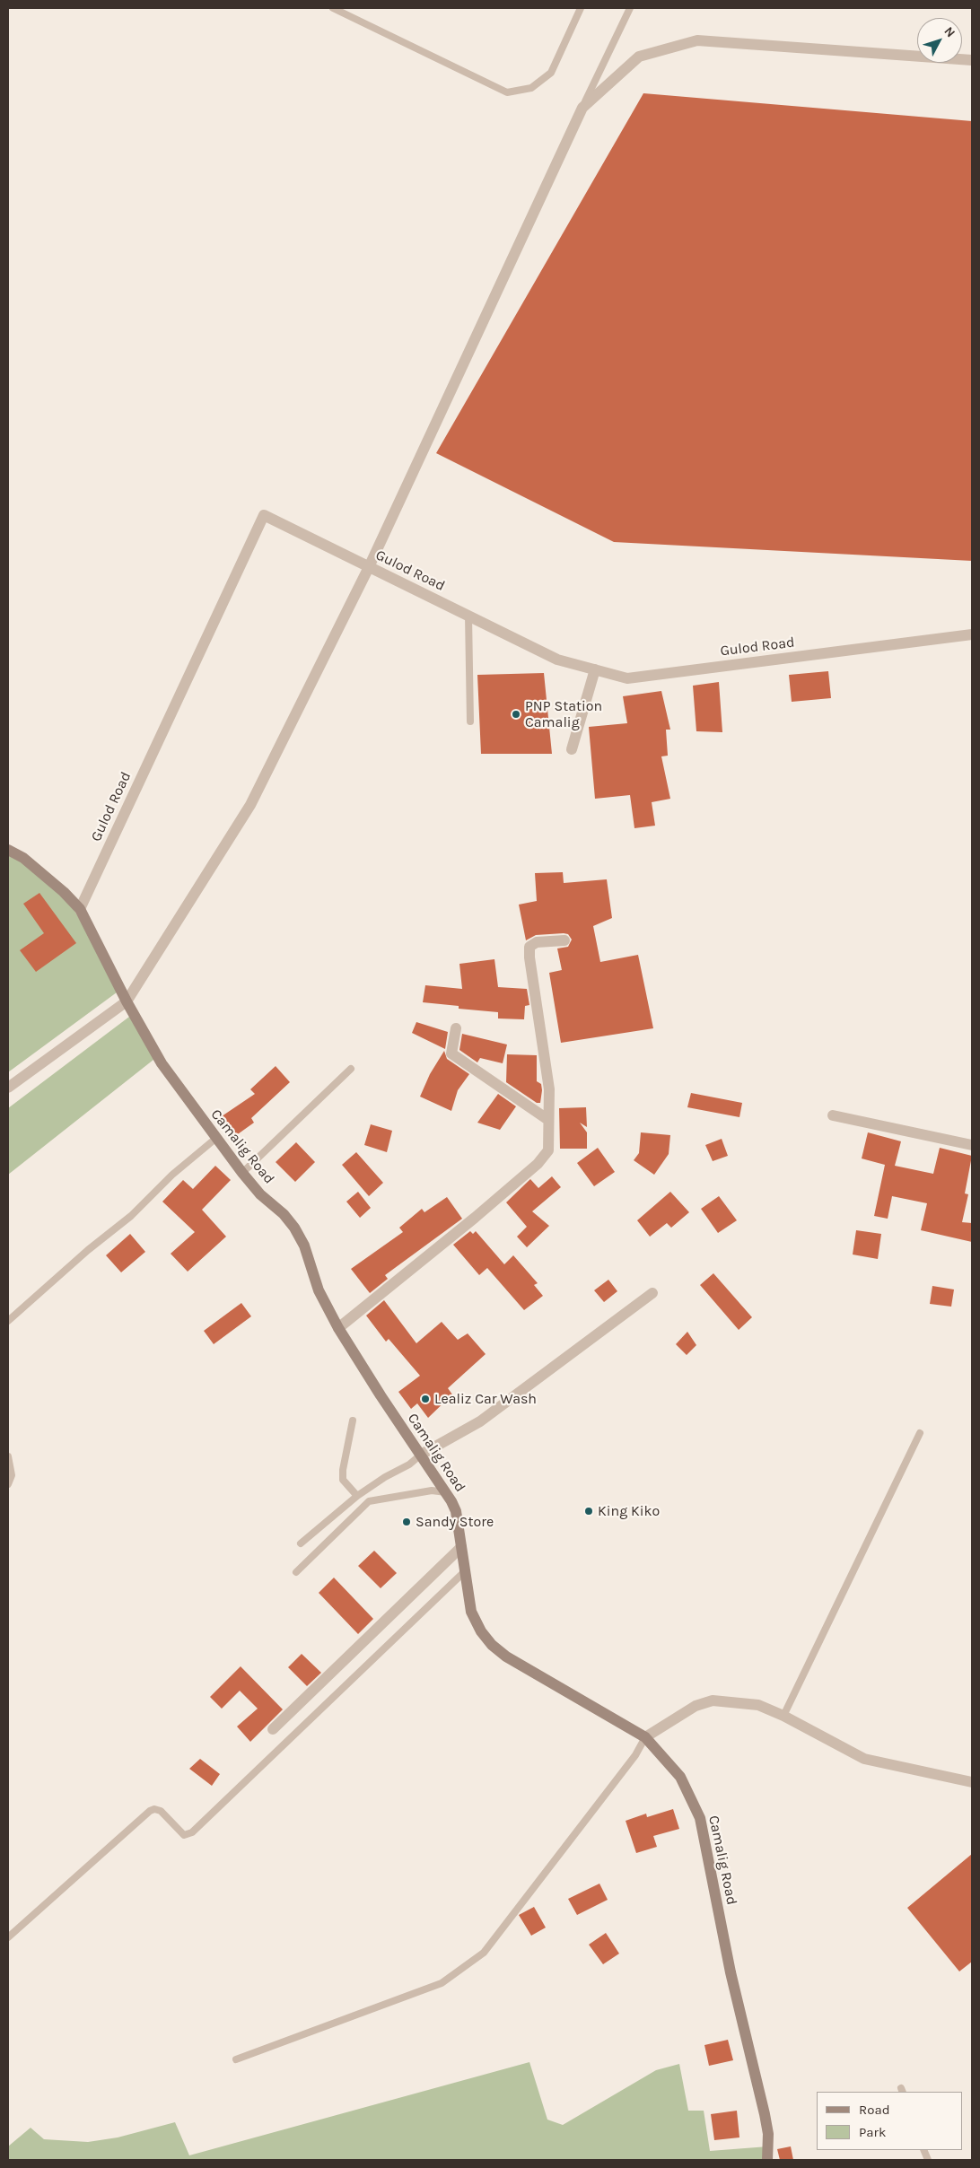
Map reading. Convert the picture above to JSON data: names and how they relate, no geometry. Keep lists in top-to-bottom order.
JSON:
{
  "streets": {
    "main road": ["Camalig Road"],
    "street": ["Gulod Road"]
  },
  "crossings": [
    ["Gulod Road", "Camalig Road"]
  ],
  "places": [
    "PNP Station Camalig",
    "Lealiz Car Wash",
    "King Kiko",
    "Sandy Store"
  ],
  "legend": ["Road", "Park"],
  "north": "top right"
}
